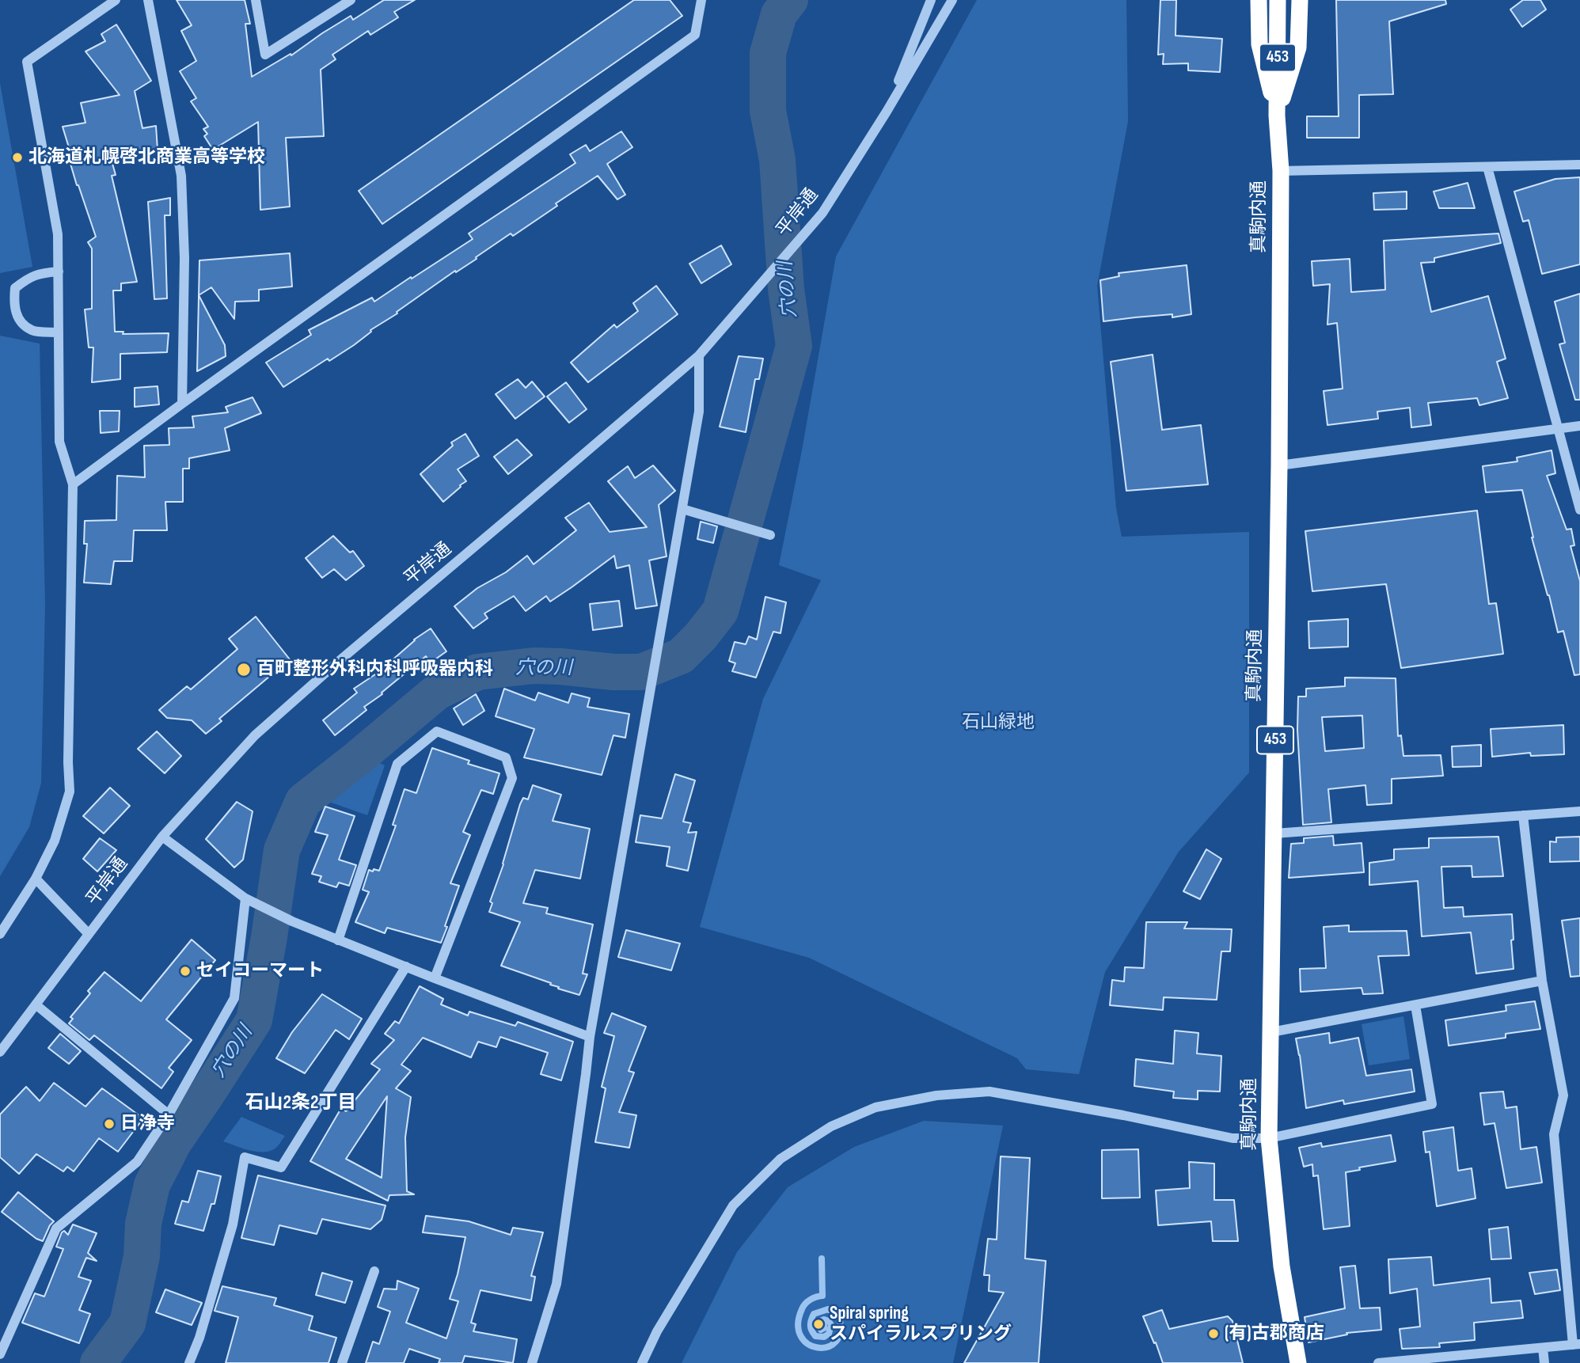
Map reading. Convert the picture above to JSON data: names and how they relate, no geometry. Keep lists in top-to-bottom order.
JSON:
{
  "streets": {
    "highway": ["453", "真駒内通"],
    "street": ["平岸通"]
  },
  "districts": ["石山2条2丁目"],
  "water": ["穴の川"],
  "parks": ["石山緑地"],
  "places": [
    "北海道札幌啓北商業高等学校",
    "百町整形外科内科呼吸器内科",
    "セイコーマート",
    "日浄寺",
    "Spiral spring スパイラルスプリング",
    "(有)古郡商店"
  ]
}
